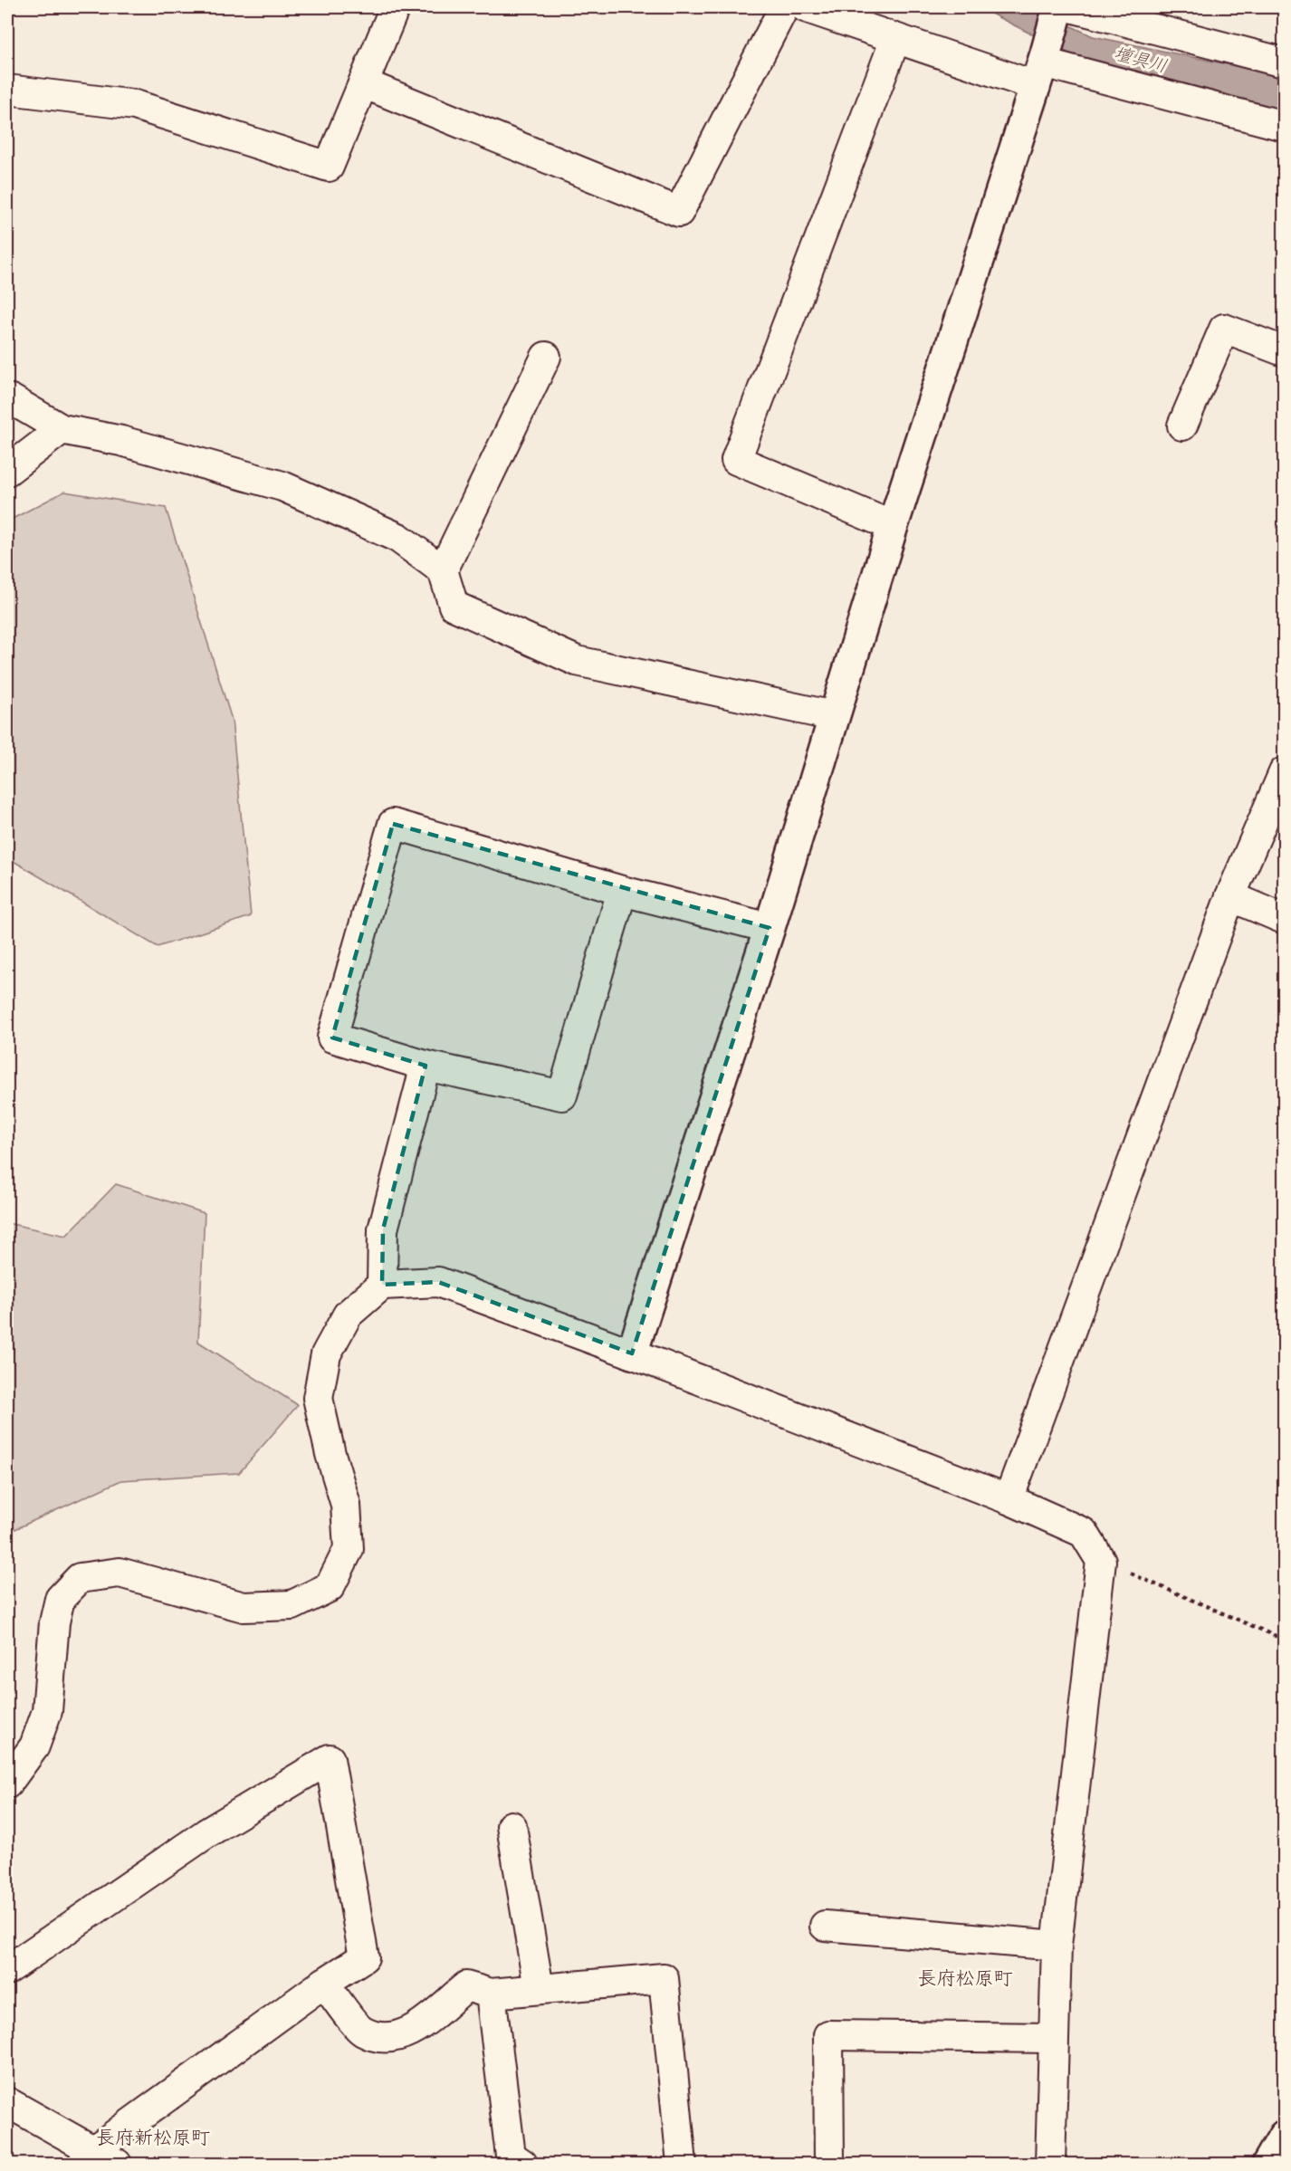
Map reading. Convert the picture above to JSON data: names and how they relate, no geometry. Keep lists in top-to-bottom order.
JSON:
{
  "districts": ["長府松原町", "長府新松原町"],
  "water": ["壇具川"]
}
